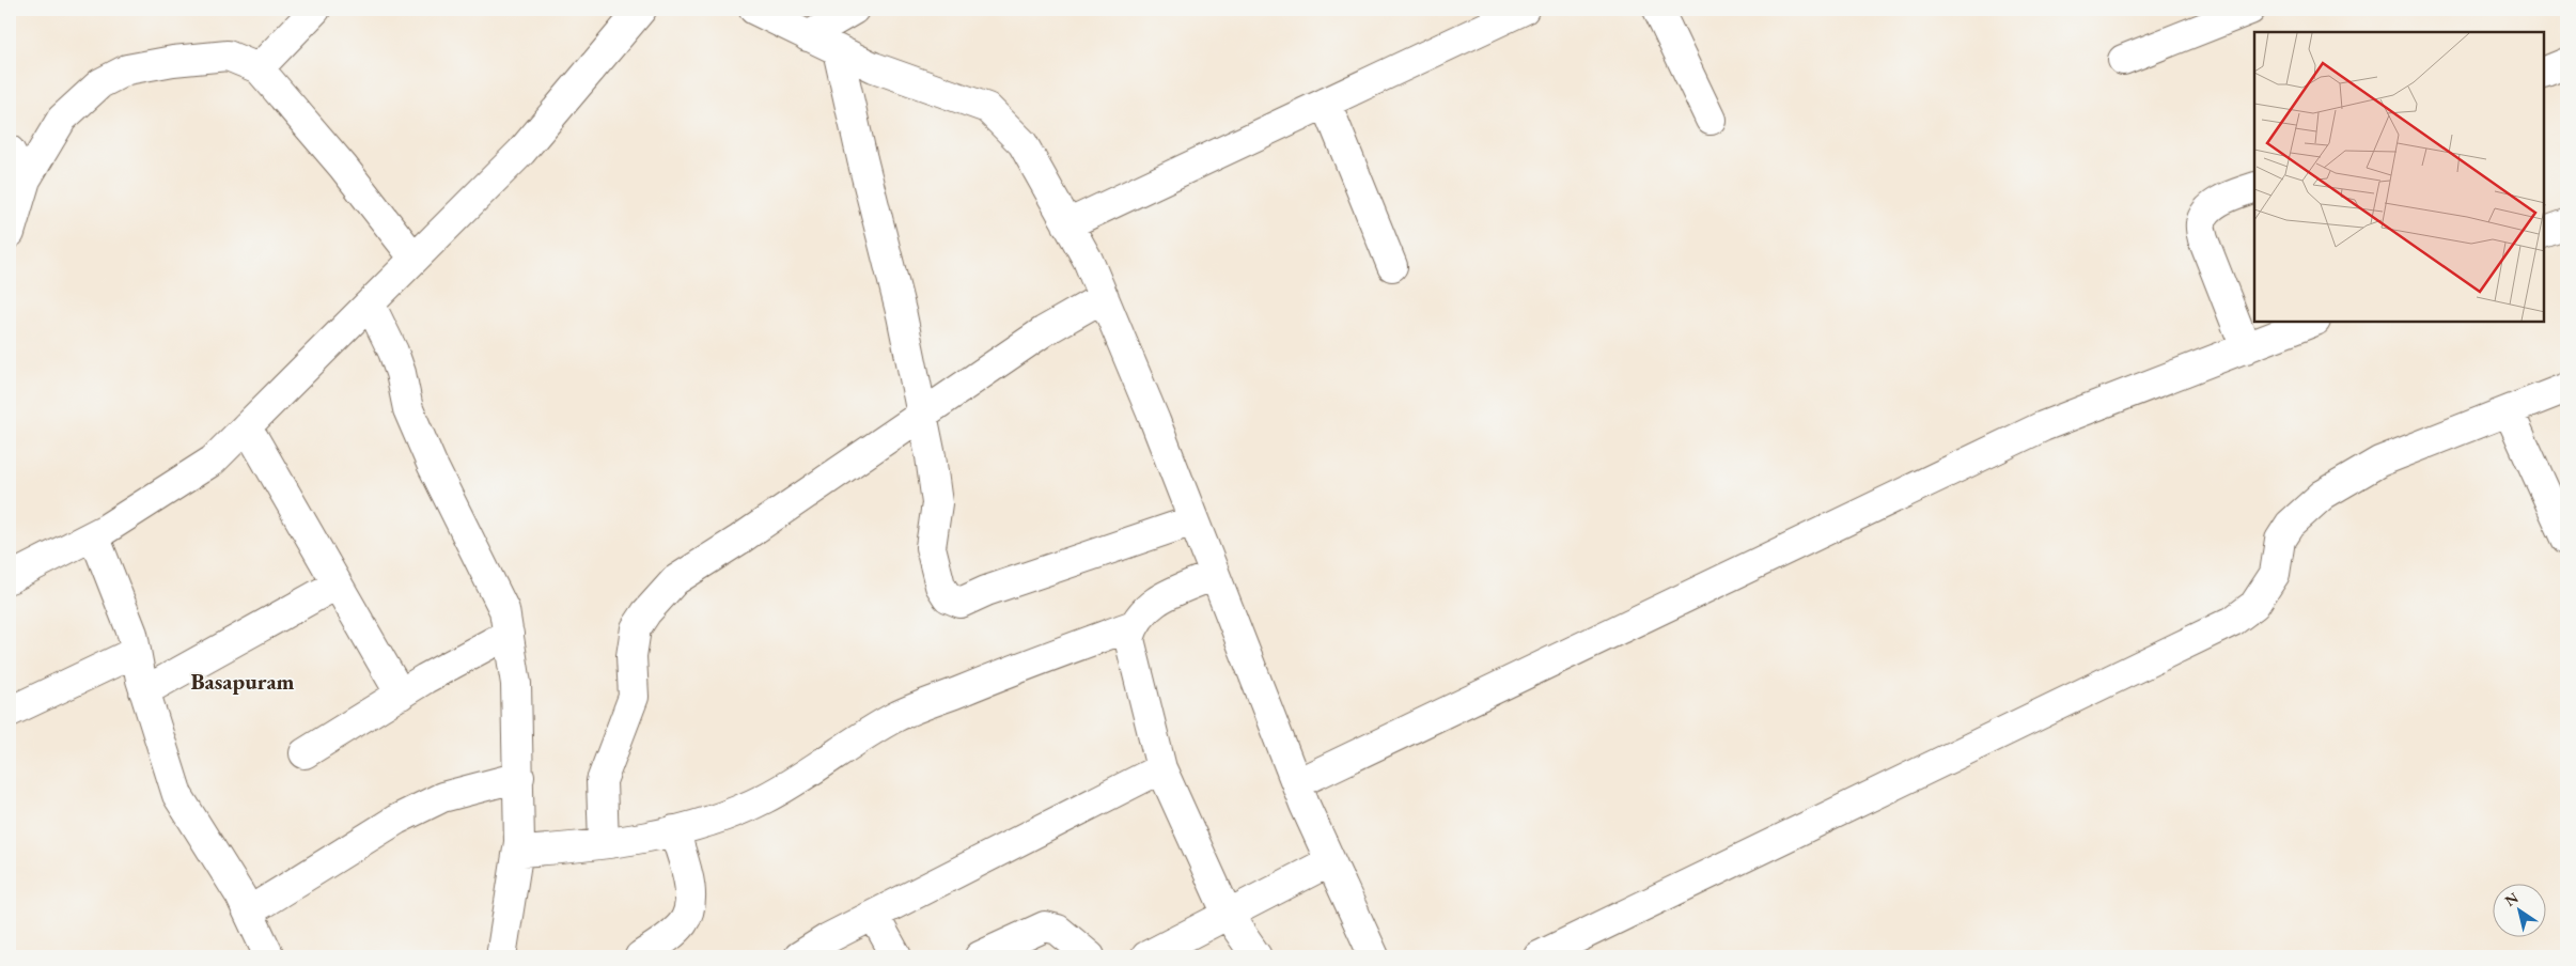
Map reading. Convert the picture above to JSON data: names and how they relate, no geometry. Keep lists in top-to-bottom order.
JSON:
{
  "districts": ["Basapuram"],
  "north": "top left"
}
